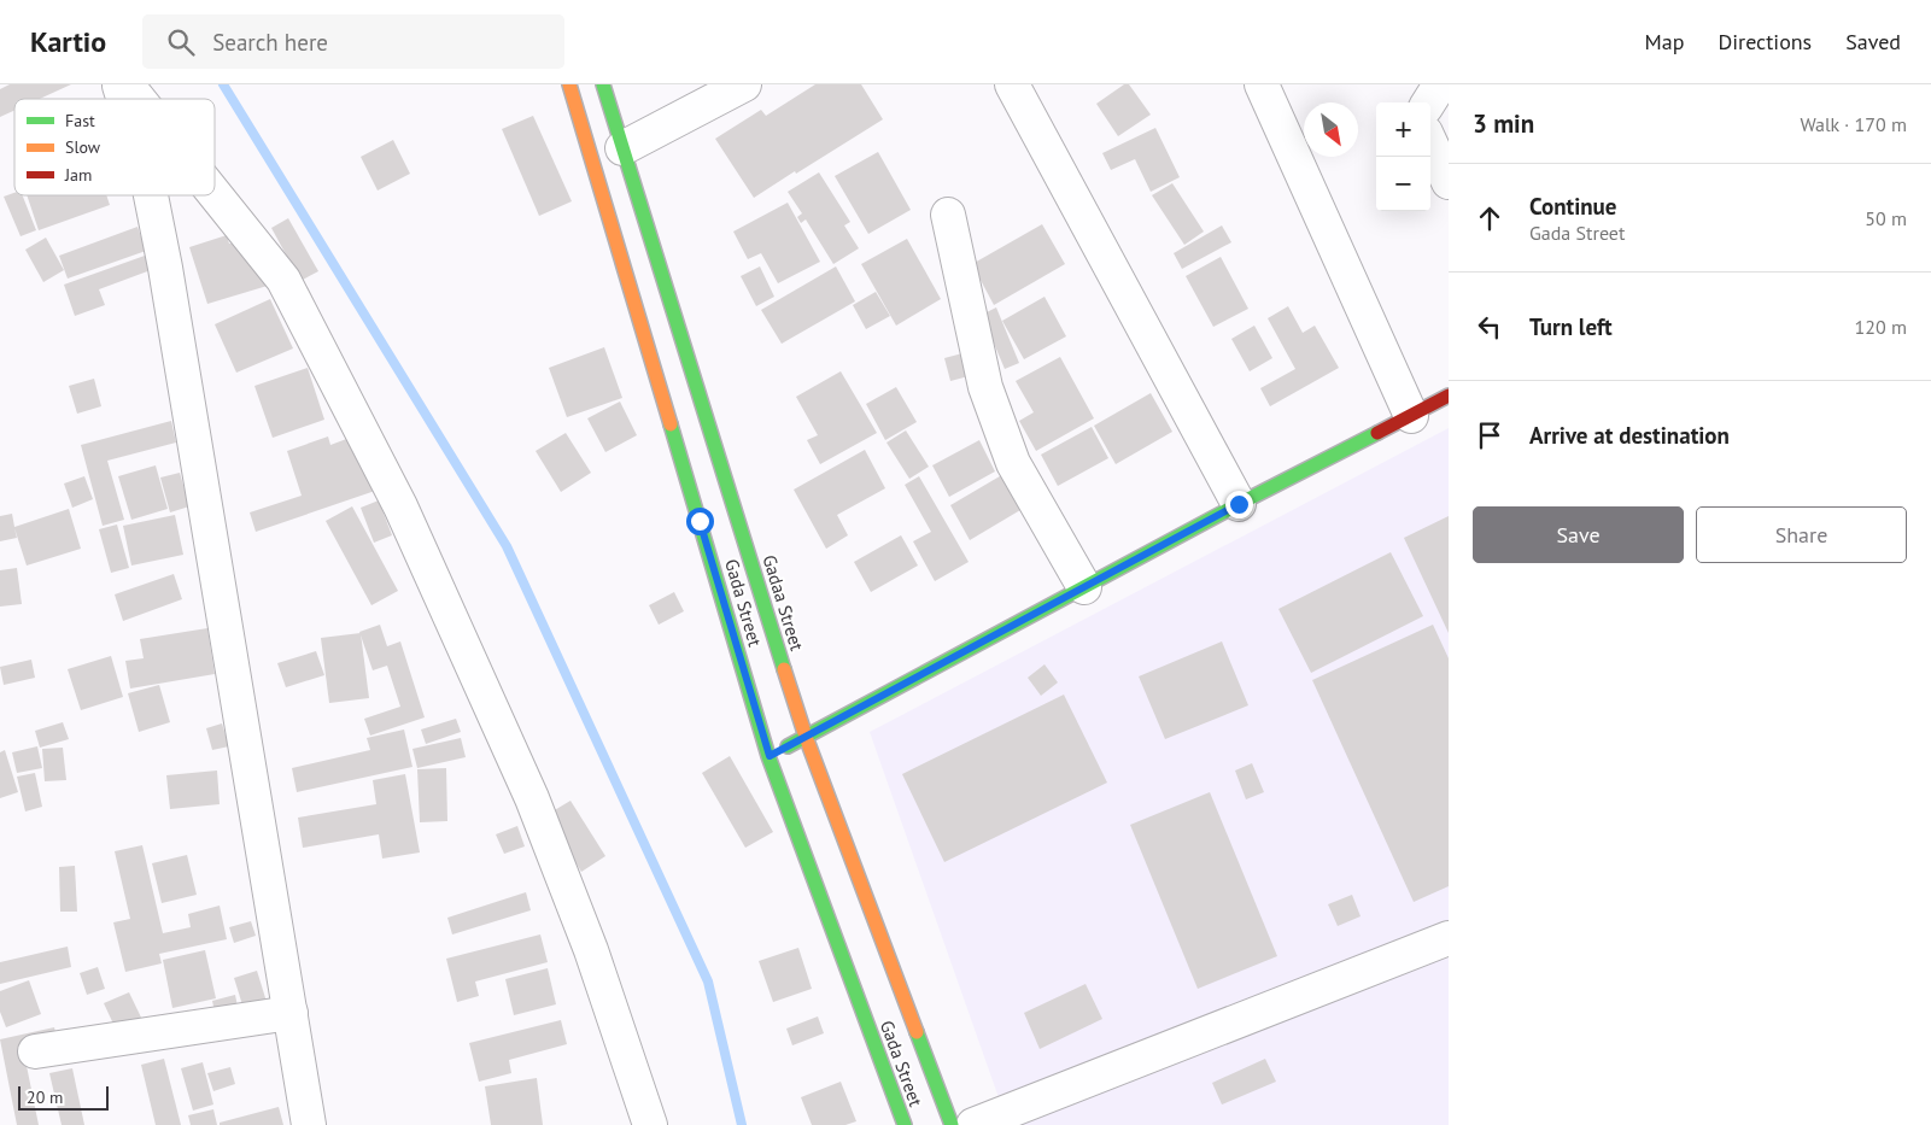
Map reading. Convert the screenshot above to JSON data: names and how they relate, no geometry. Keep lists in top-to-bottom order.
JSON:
{
  "streets": {
    "main road": ["Gada Street", "Gadaa Street"]
  },
  "legend": ["Fast", "Slow", "Jam"],
  "scale_bar": "20 m",
  "north": "bottom right",
  "page": {
    "header": "Kartio",
    "search": "Search here",
    "nav": ["Map", "Directions", "Saved"],
    "heading": ["3 min", "Walk · 170 m"],
    "map_buttons": ["+", "−"],
    "list": [
      ["Continue", "Gada Street", "50 m"],
      ["Turn left", "120 m"],
      "Arrive at destination"
    ],
    "buttons": ["Save", "Share"],
    "scale": "20 m"
  }
}
